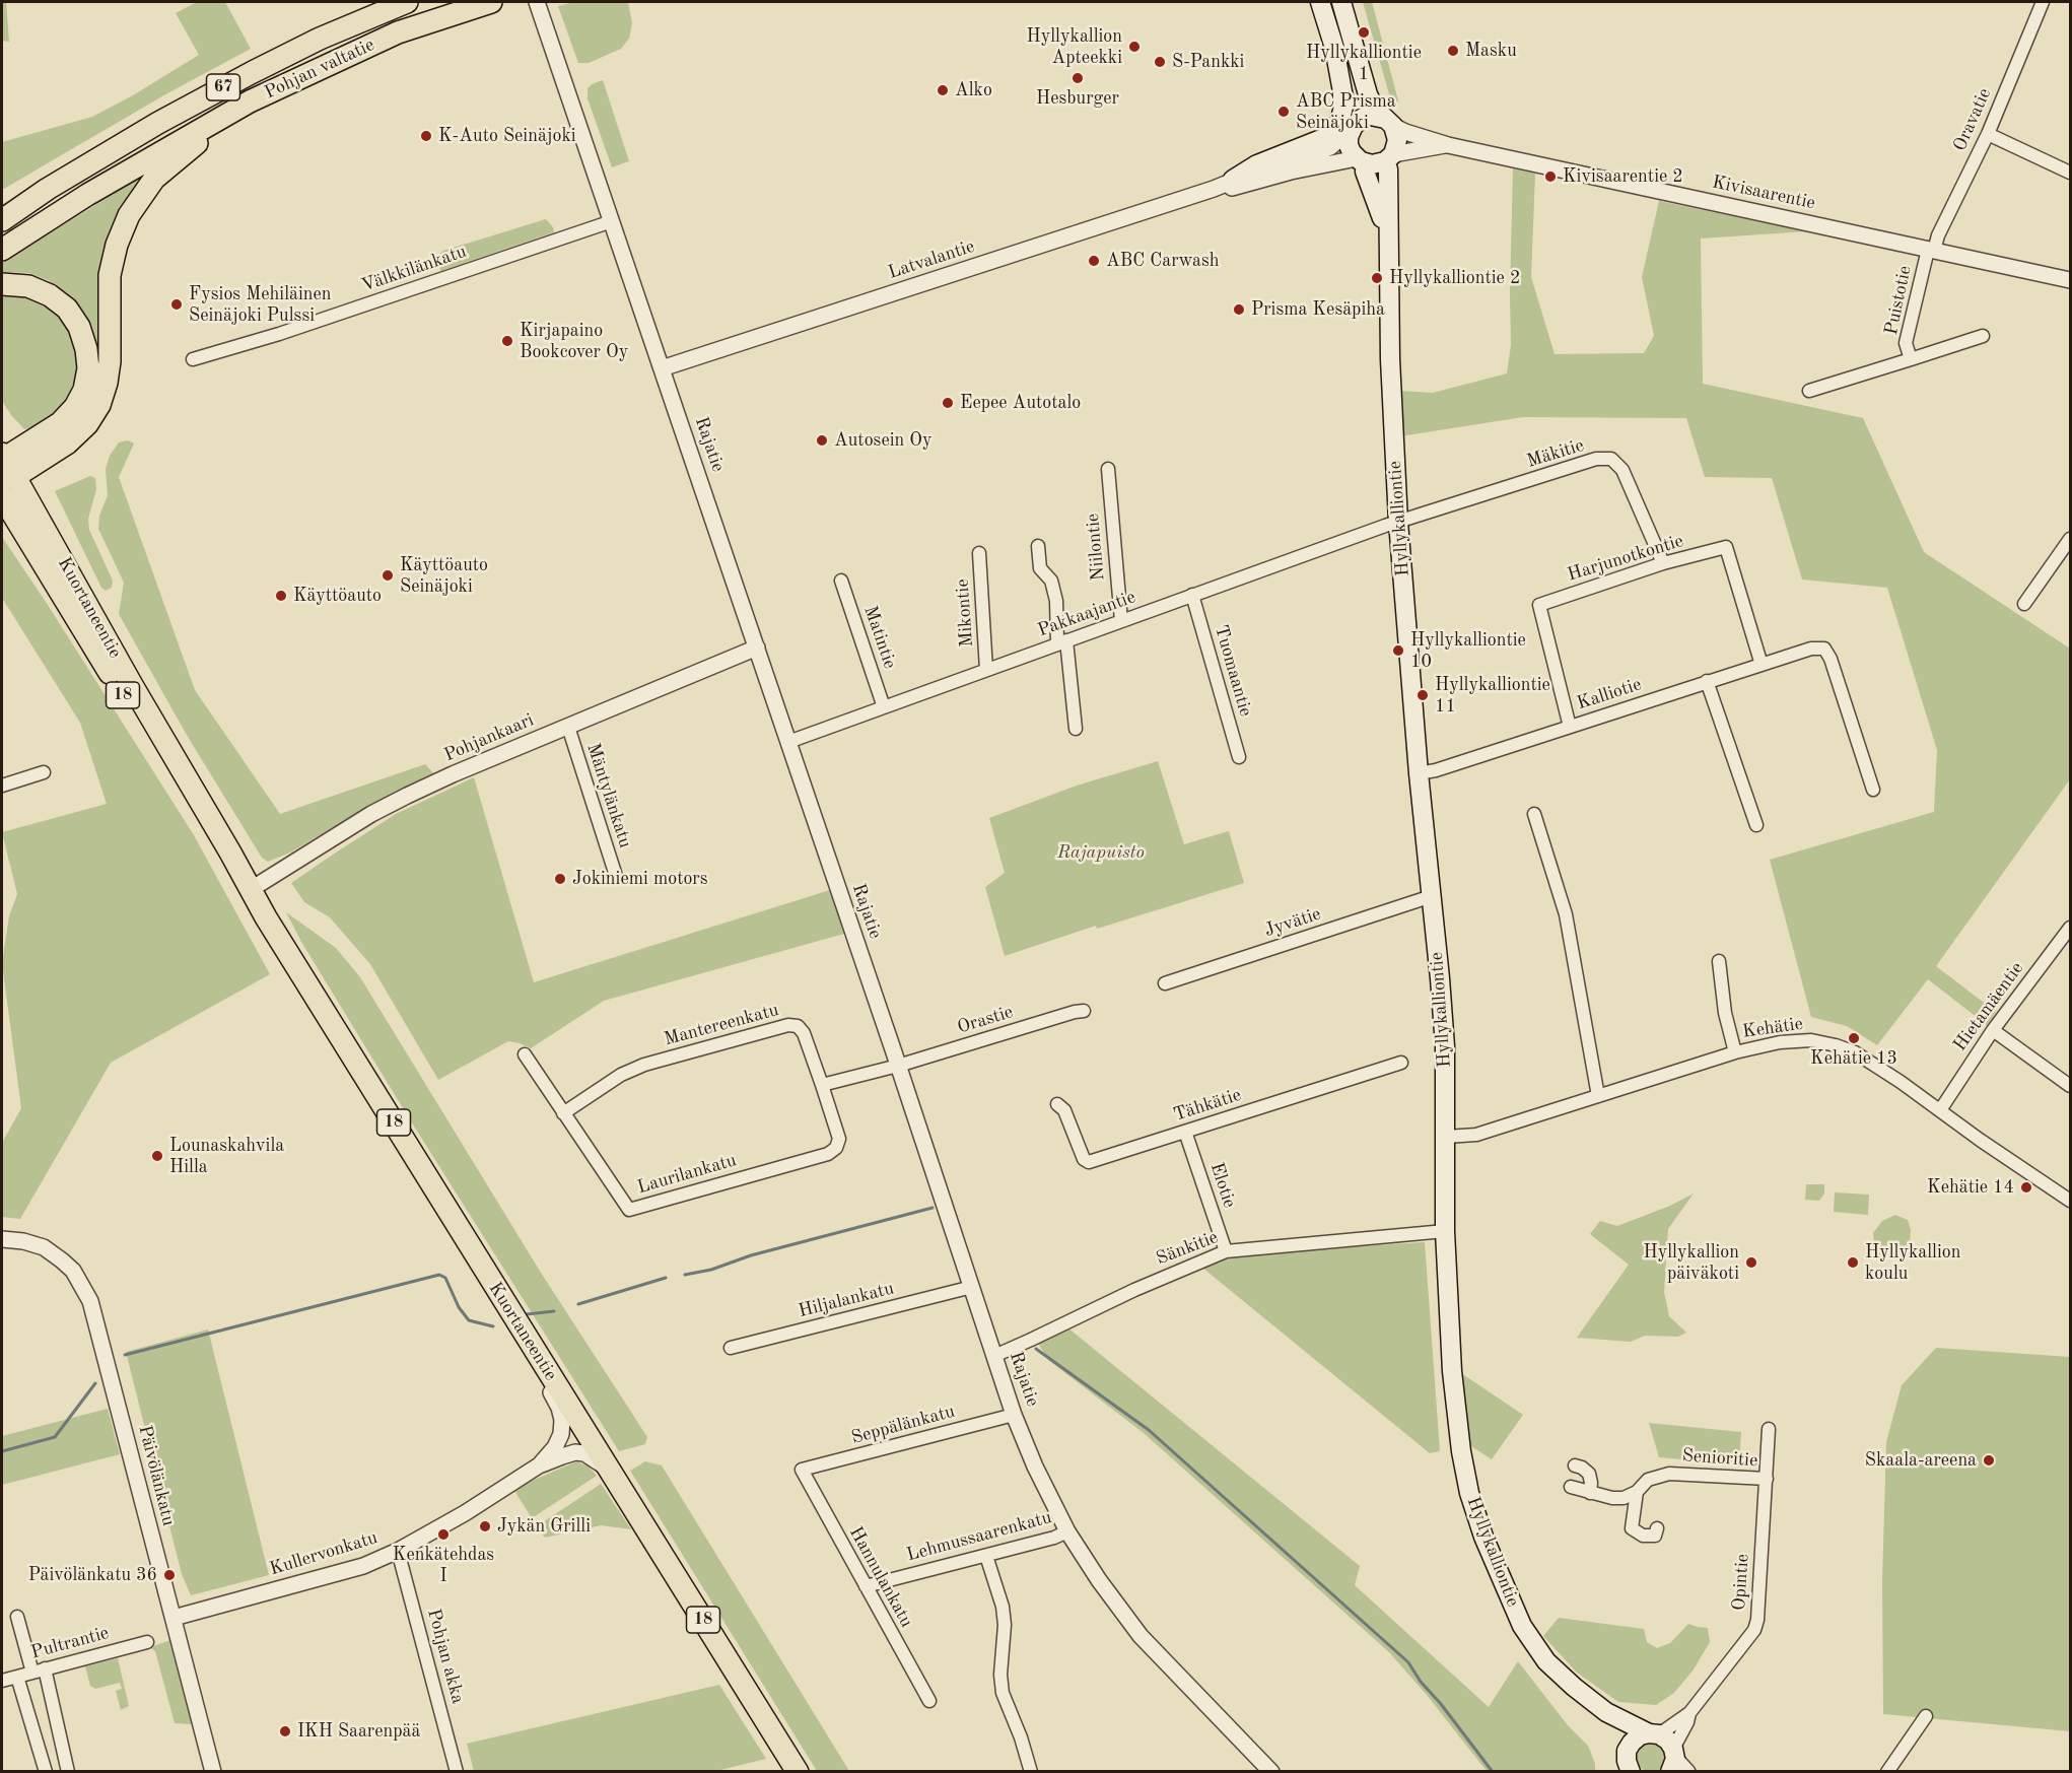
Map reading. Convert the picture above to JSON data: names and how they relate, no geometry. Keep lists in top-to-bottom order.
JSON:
{
  "streets": {
    "highway": [
      "Pohjan valtatie",
      "67",
      "Kuortaneentie",
      "18"
    ],
    "main road": ["Hyllykalliontie"],
    "street": [
      "Oravatie",
      "Kivisaarentie",
      "Latvalantie",
      "Välkkilänkatu",
      "Puistotie",
      "Rajatie",
      "Mäkitie",
      "Niilontie",
      "Harjunotkontie",
      "Mikontie",
      "Pakkaajantie",
      "Matintie",
      "Tuomaantie",
      "Kalliotie",
      "Pohjankaari",
      "Mäntylänkatu",
      "Jyvätie",
      "Hietamäentie",
      "Orastie",
      "Mantereenkatu",
      "Kehätie",
      "Tähkätie",
      "Laurilankatu",
      "Elotie",
      "Sänkitie",
      "Hiljalankatu",
      "Seppälänkatu",
      "Senioritie",
      "Päivölänkatu",
      "Lehmussaarenkatu",
      "Kullervonkatu",
      "Hannulankatu",
      "Opintie",
      "Pultrantie",
      "Pohjan akka"
    ]
  },
  "crossings": [
    ["Oravatie", "Kivisaarentie"],
    ["Oravatie", "Puistotie"],
    ["Kivisaarentie", "Latvalantie"],
    ["Kivisaarentie", "Puistotie"],
    ["Kivisaarentie", "Hyllykalliontie"],
    ["Latvalantie", "Rajatie"],
    ["Latvalantie", "Hyllykalliontie"],
    ["Välkkilänkatu", "Rajatie"],
    ["Rajatie", "Pakkaajantie"],
    ["Rajatie", "Pohjankaari"],
    ["Rajatie", "Orastie"],
    ["Rajatie", "Sänkitie"],
    ["Rajatie", "Hiljalankatu"],
    ["Rajatie", "Seppälänkatu"],
    ["Rajatie", "Lehmussaarenkatu"],
    ["Mäkitie", "Hyllykalliontie"],
    ["Mäkitie", "Harjunotkontie"],
    ["Mäkitie", "Pakkaajantie"],
    ["Hyllykalliontie", "Pakkaajantie"],
    ["Hyllykalliontie", "Kalliotie"],
    ["Hyllykalliontie", "Jyvätie"],
    ["Hyllykalliontie", "Kehätie"],
    ["Hyllykalliontie", "Sänkitie"],
    ["Hyllykalliontie", "Opintie"],
    ["Niilontie", "Pakkaajantie"],
    ["Harjunotkontie", "Kalliotie"],
    ["Kuortaneentie", "Pohjankaari"],
    ["Kuortaneentie", "Kullervonkatu"],
    ["Mikontie", "Pakkaajantie"],
    ["Pakkaajantie", "Matintie"],
    ["Pakkaajantie", "Tuomaantie"],
    ["Pohjankaari", "Mäntylänkatu"],
    ["Hietamäentie", "Kehätie"],
    ["Mantereenkatu", "Laurilankatu"],
    ["Tähkätie", "Elotie"],
    ["Elotie", "Sänkitie"],
    ["Seppälänkatu", "Hannulankatu"],
    ["Senioritie", "Opintie"],
    ["Päivölänkatu", "Kullervonkatu"],
    ["Lehmussaarenkatu", "Hannulankatu"],
    ["Kullervonkatu", "Pohjan akka"]
  ],
  "parks": ["Rajapuisto"],
  "places": [
    "Hyllykalliontie 1",
    "Hyllykallion Apteekki",
    "Masku",
    "S-Pankki",
    "Hesburger",
    "Alko",
    "ABC Prisma Seinäjoki",
    "K-Auto Seinäjoki",
    "Kivisaarentie 2",
    "ABC Carwash",
    "Hyllykalliontie 2",
    "Fysios Mehiläinen Seinäjoki Pulssi",
    "Prisma Kesäpiha",
    "Kirjapaino Bookcover Oy",
    "Eepee Autotalo",
    "Autosein Oy",
    "Käyttöauto Seinäjoki",
    "Käyttöauto",
    "Hyllykalliontie 10",
    "Hyllykalliontie 11",
    "Jokiniemi motors",
    "Kehätie 13",
    "Lounaskahvila Hilla",
    "Kehätie 14",
    "Hyllykallion päiväkoti",
    "Hyllykallion koulu",
    "Skaala-areena",
    "Jykän Grilli",
    "Kenkätehdas I",
    "Päivölänkatu 36",
    "IKH Saarenpää"
  ]
}
